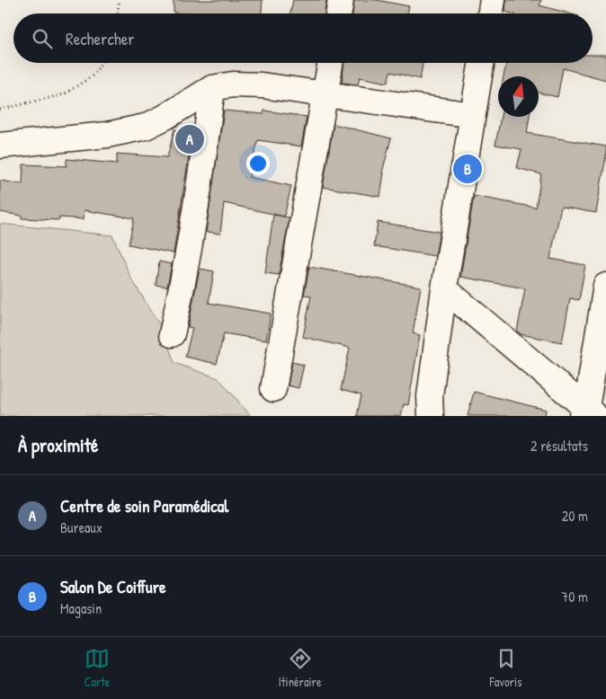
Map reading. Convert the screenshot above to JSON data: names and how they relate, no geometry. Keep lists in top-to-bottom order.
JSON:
{
  "north": "top",
  "page": {
    "search": "Rechercher",
    "pins": ["A", "B"],
    "heading": ["À proximité", "2 résultats"],
    "list": [
      {
        "mark": "A",
        "name": "Centre de soin Paramédical",
        "note": "Bureaux",
        "value": "20 m"
      },
      {
        "mark": "B",
        "name": "Salon De Coiffure",
        "note": "Magasin",
        "value": "70 m"
      }
    ],
    "nav": ["Carte", "Itinéraire", "Favoris"]
  }
}
